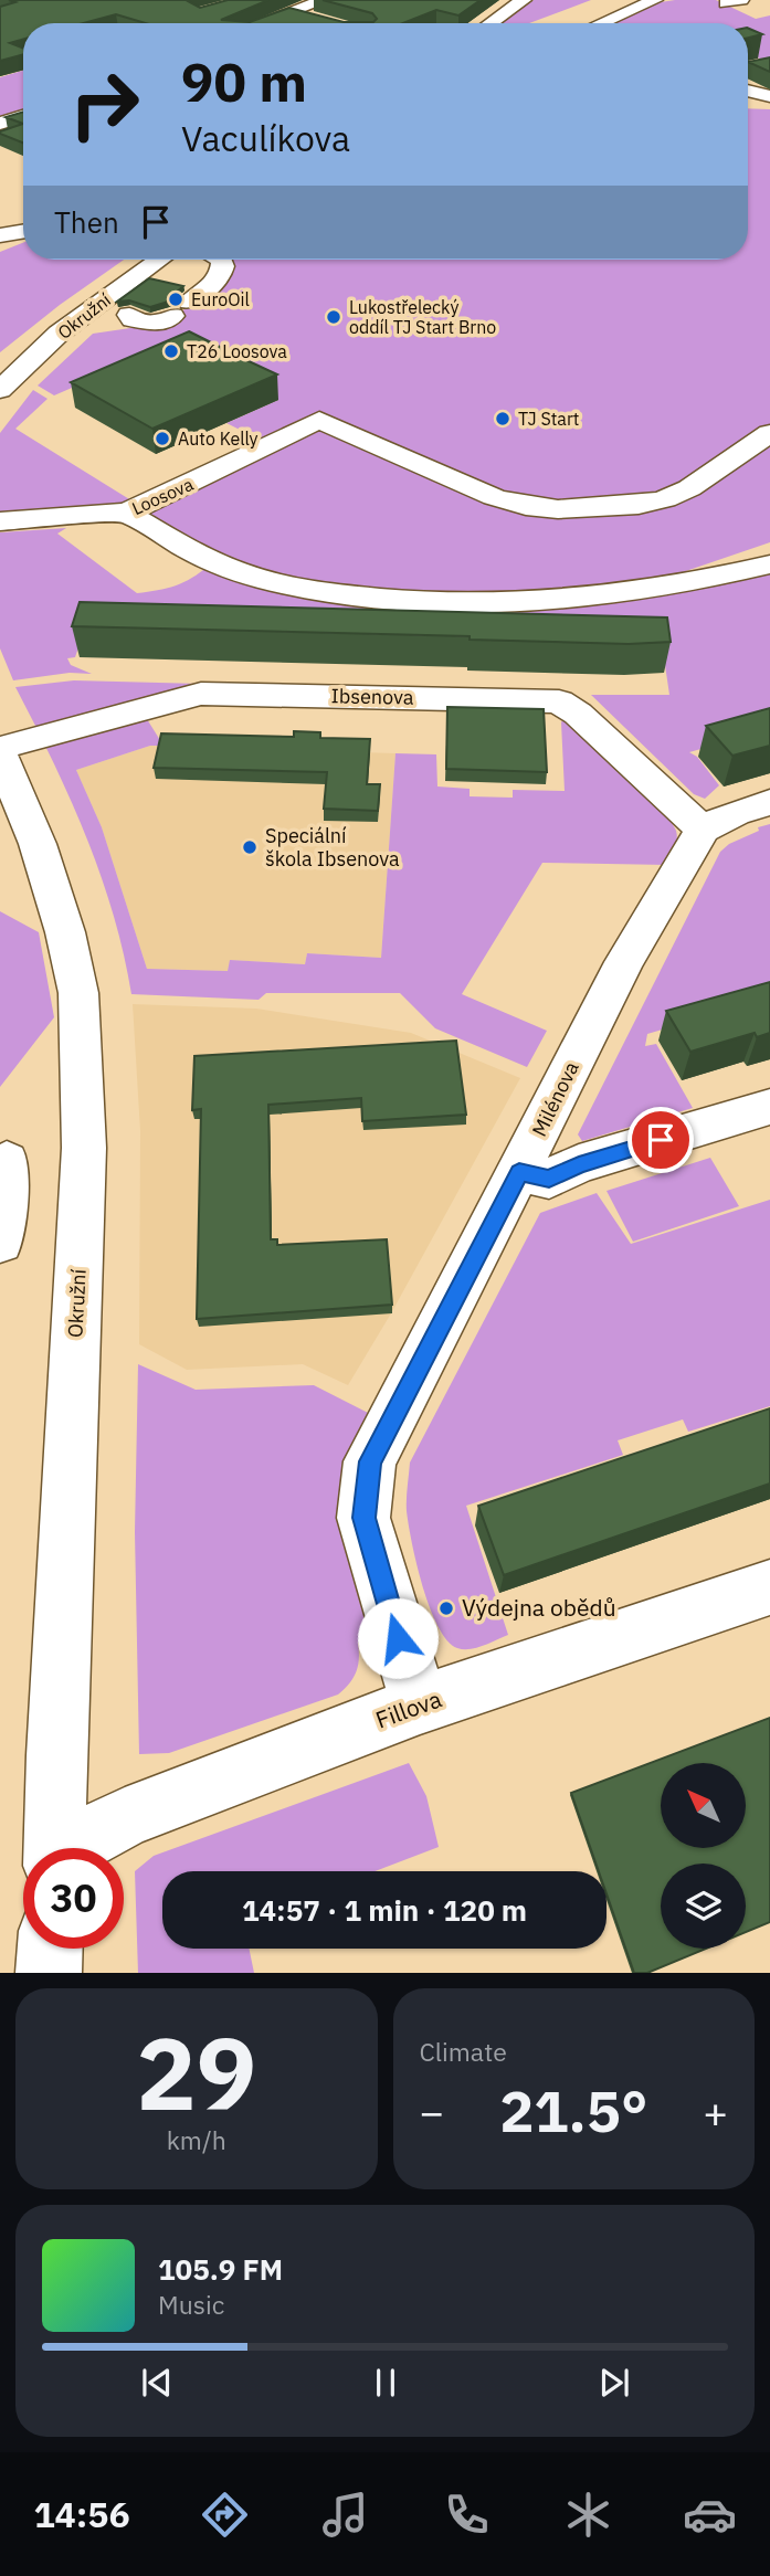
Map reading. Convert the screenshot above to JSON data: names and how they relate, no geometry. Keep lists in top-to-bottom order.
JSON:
{
  "streets": {
    "street": [
      "Okružní",
      "Loosova",
      "Ibsenova",
      "Milénova",
      "Fillova"
    ]
  },
  "crossings": [
    ["Ibsenova", "Milénova"],
    ["Milénova", "Fillova"]
  ],
  "places": [
    "EuroOil",
    "Lukostřelecký oddíl TJ Start Brno",
    "T26 Loosova",
    "TJ Start",
    "Auto Kelly",
    "Speciální škola Ibsenova",
    "Výdejna obědů"
  ],
  "north": "top left",
  "page": {
    "turn": ["90 m", "Vaculíkova"],
    "then": "Then",
    "limit": "30",
    "trip": "14:57 · 1 min · 120 m",
    "tile": [
      ["29", "km/h"],
      "Climate"
    ],
    "heat": ["−", "21.5°", "+"],
    "song": ["105.9 FM", "Music"],
    "tabs": "14:56"
  }
}
